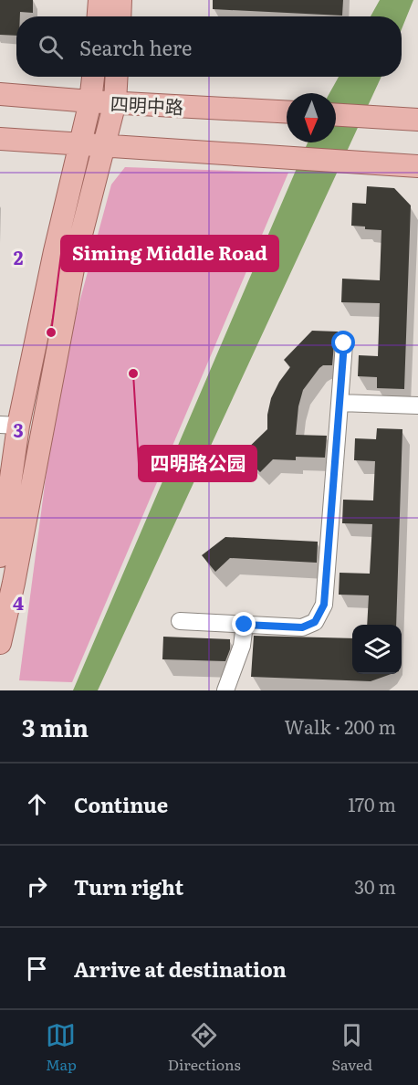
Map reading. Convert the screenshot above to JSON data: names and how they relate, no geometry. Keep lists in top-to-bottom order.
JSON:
{
  "streets": {
    "main road": ["四明中路"]
  },
  "places": ["Siming Middle Road", "四明路公园"],
  "north": "bottom",
  "page": {
    "search": "Search here",
    "heading": ["3 min", "Walk · 200 m"],
    "list": [
      ["Continue", "170 m"],
      ["Turn right", "30 m"],
      "Arrive at destination"
    ],
    "nav": ["Map", "Directions", "Saved"]
  },
  "grid": {
    "rows": ["2", "3", "4"]
  }
}
